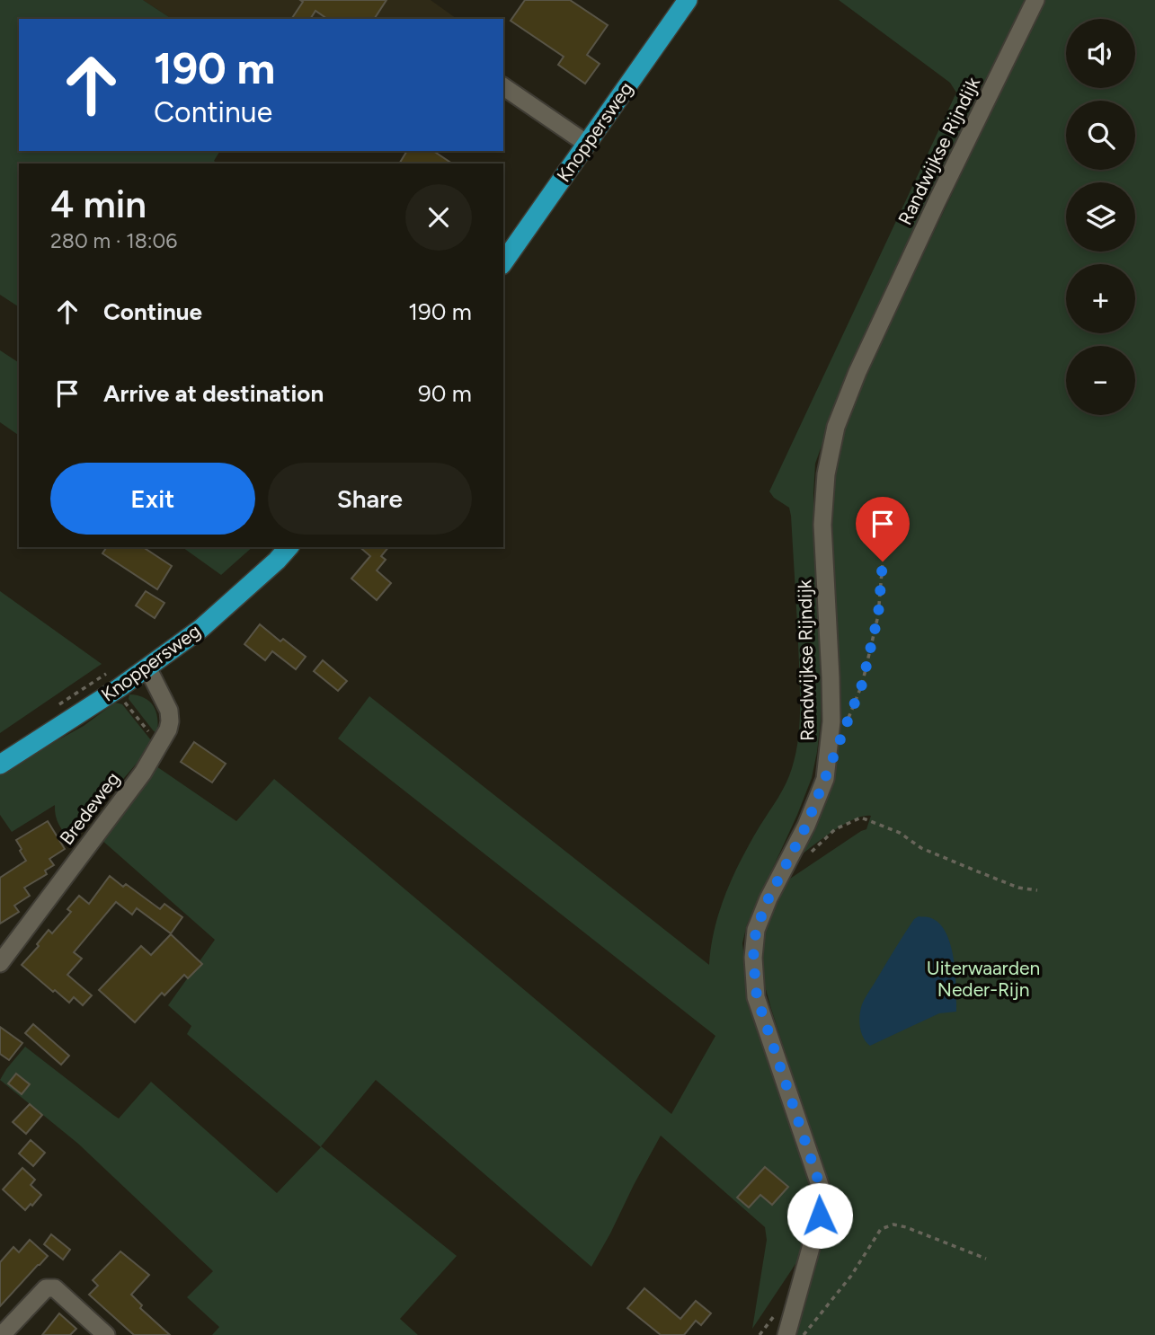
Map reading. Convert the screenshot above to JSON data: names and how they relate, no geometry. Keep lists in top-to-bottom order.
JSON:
{
  "streets": {
    "main road": ["Knoppersweg"],
    "street": ["Randwijkse Rijndijk", "Bredeweg"]
  },
  "crossings": [
    ["Knoppersweg", "Bredeweg"]
  ],
  "parks": ["Uiterwaarden Neder-Rijn"],
  "page": {
    "map_buttons": ["+", "−"],
    "turn": ["190 m", "Continue"],
    "heading": ["4 min", "280 m · 18:06"],
    "list": [
      {
        "name": "Continue",
        "value": "190 m"
      },
      {
        "name": "Arrive at destination",
        "value": "90 m"
      }
    ],
    "buttons": ["Exit", "Share"]
  }
}
